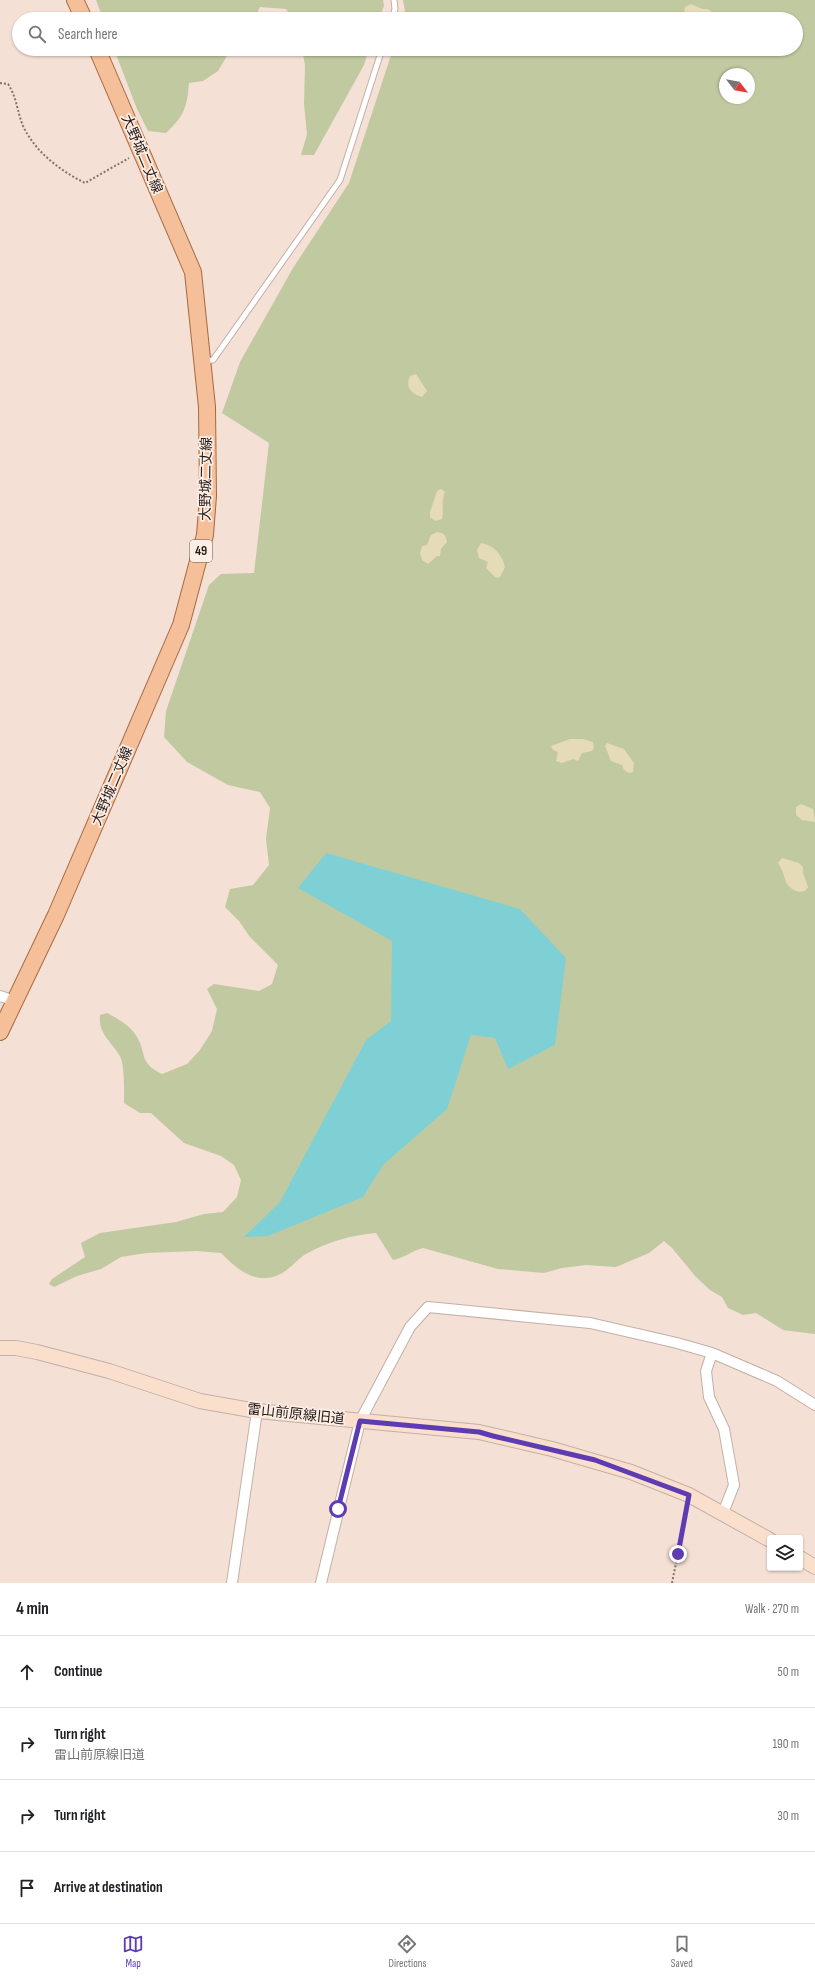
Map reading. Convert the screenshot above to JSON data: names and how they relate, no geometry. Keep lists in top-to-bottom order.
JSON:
{
  "streets": {
    "main road": ["大野城二丈線", "49"],
    "street": ["雷山前原線旧道"]
  },
  "north": "bottom right",
  "page": {
    "search": "Search here",
    "heading": ["4 min", "Walk · 270 m"],
    "list": [
      ["Continue", "50 m"],
      ["Turn right", "雷山前原線旧道", "190 m"],
      ["Turn right", "30 m"],
      "Arrive at destination"
    ],
    "nav": ["Map", "Directions", "Saved"]
  }
}
